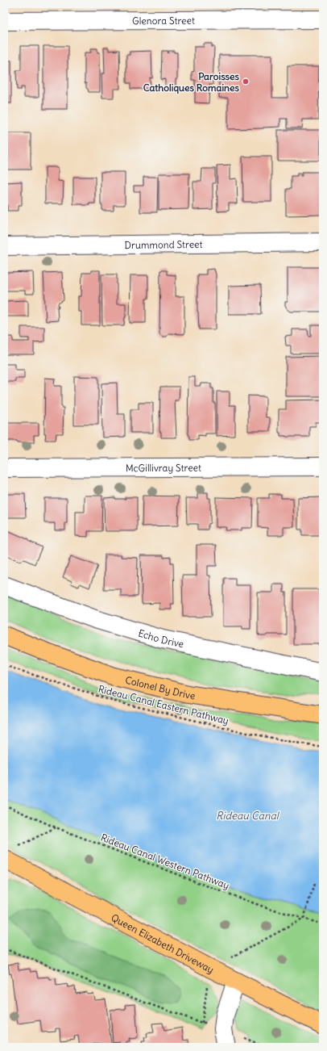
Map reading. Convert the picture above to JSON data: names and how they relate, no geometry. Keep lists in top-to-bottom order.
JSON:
{
  "streets": {
    "main road": ["Colonel By Drive", "Queen Elizabeth Driveway"],
    "street": [
      "Glenora Street",
      "Drummond Street",
      "McGillivray Street",
      "Echo Drive"
    ],
    "path": ["Rideau Canal Eastern Pathway", "Rideau Canal Western Pathway"]
  },
  "water": ["Rideau Canal"],
  "places": ["Paroisses Catholiques Romaines"]
}
